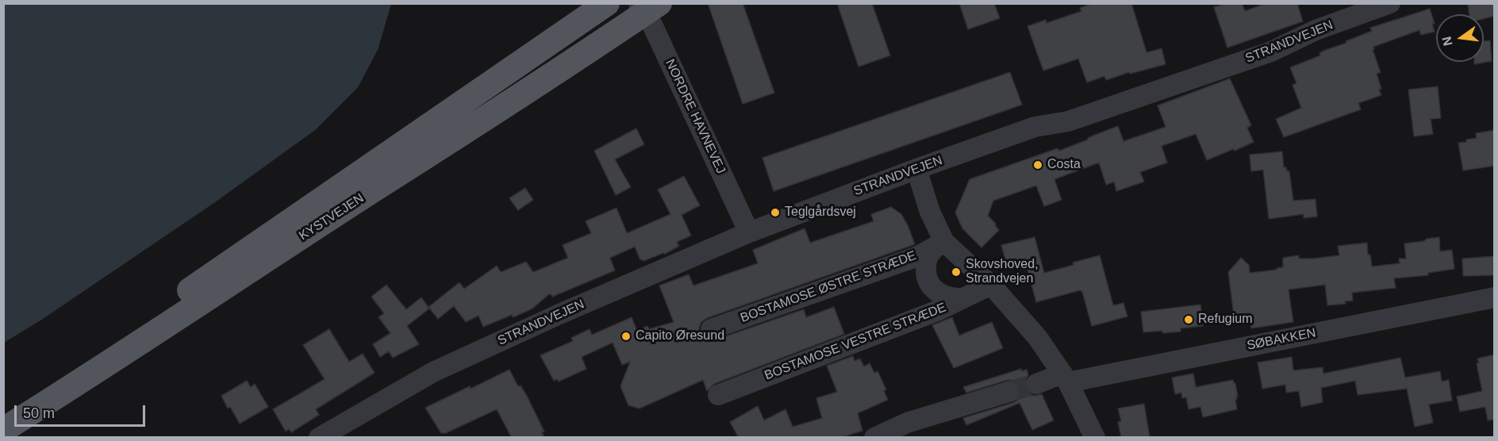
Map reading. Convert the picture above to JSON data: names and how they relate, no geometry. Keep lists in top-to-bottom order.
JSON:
{
  "streets": {
    "main road": ["KYSTVEJEN"],
    "street": [
      "STRANDVEJEN",
      "NORDRE HAVNEVEJ",
      "BOSTAMOSE ØSTRE STRÆDE",
      "SØBAKKEN",
      "BOSTAMOSE VESTRE STRÆDE"
    ]
  },
  "crossings": [
    ["STRANDVEJEN", "NORDRE HAVNEVEJ"],
    ["NORDRE HAVNEVEJ", "KYSTVEJEN"]
  ],
  "places": [
    "Costa",
    "Teglgårdsvej",
    "Skovshoved, Strandvejen",
    "Refugium",
    "Capito Øresund"
  ],
  "scale_bar": "50 m",
  "north": "left"
}
